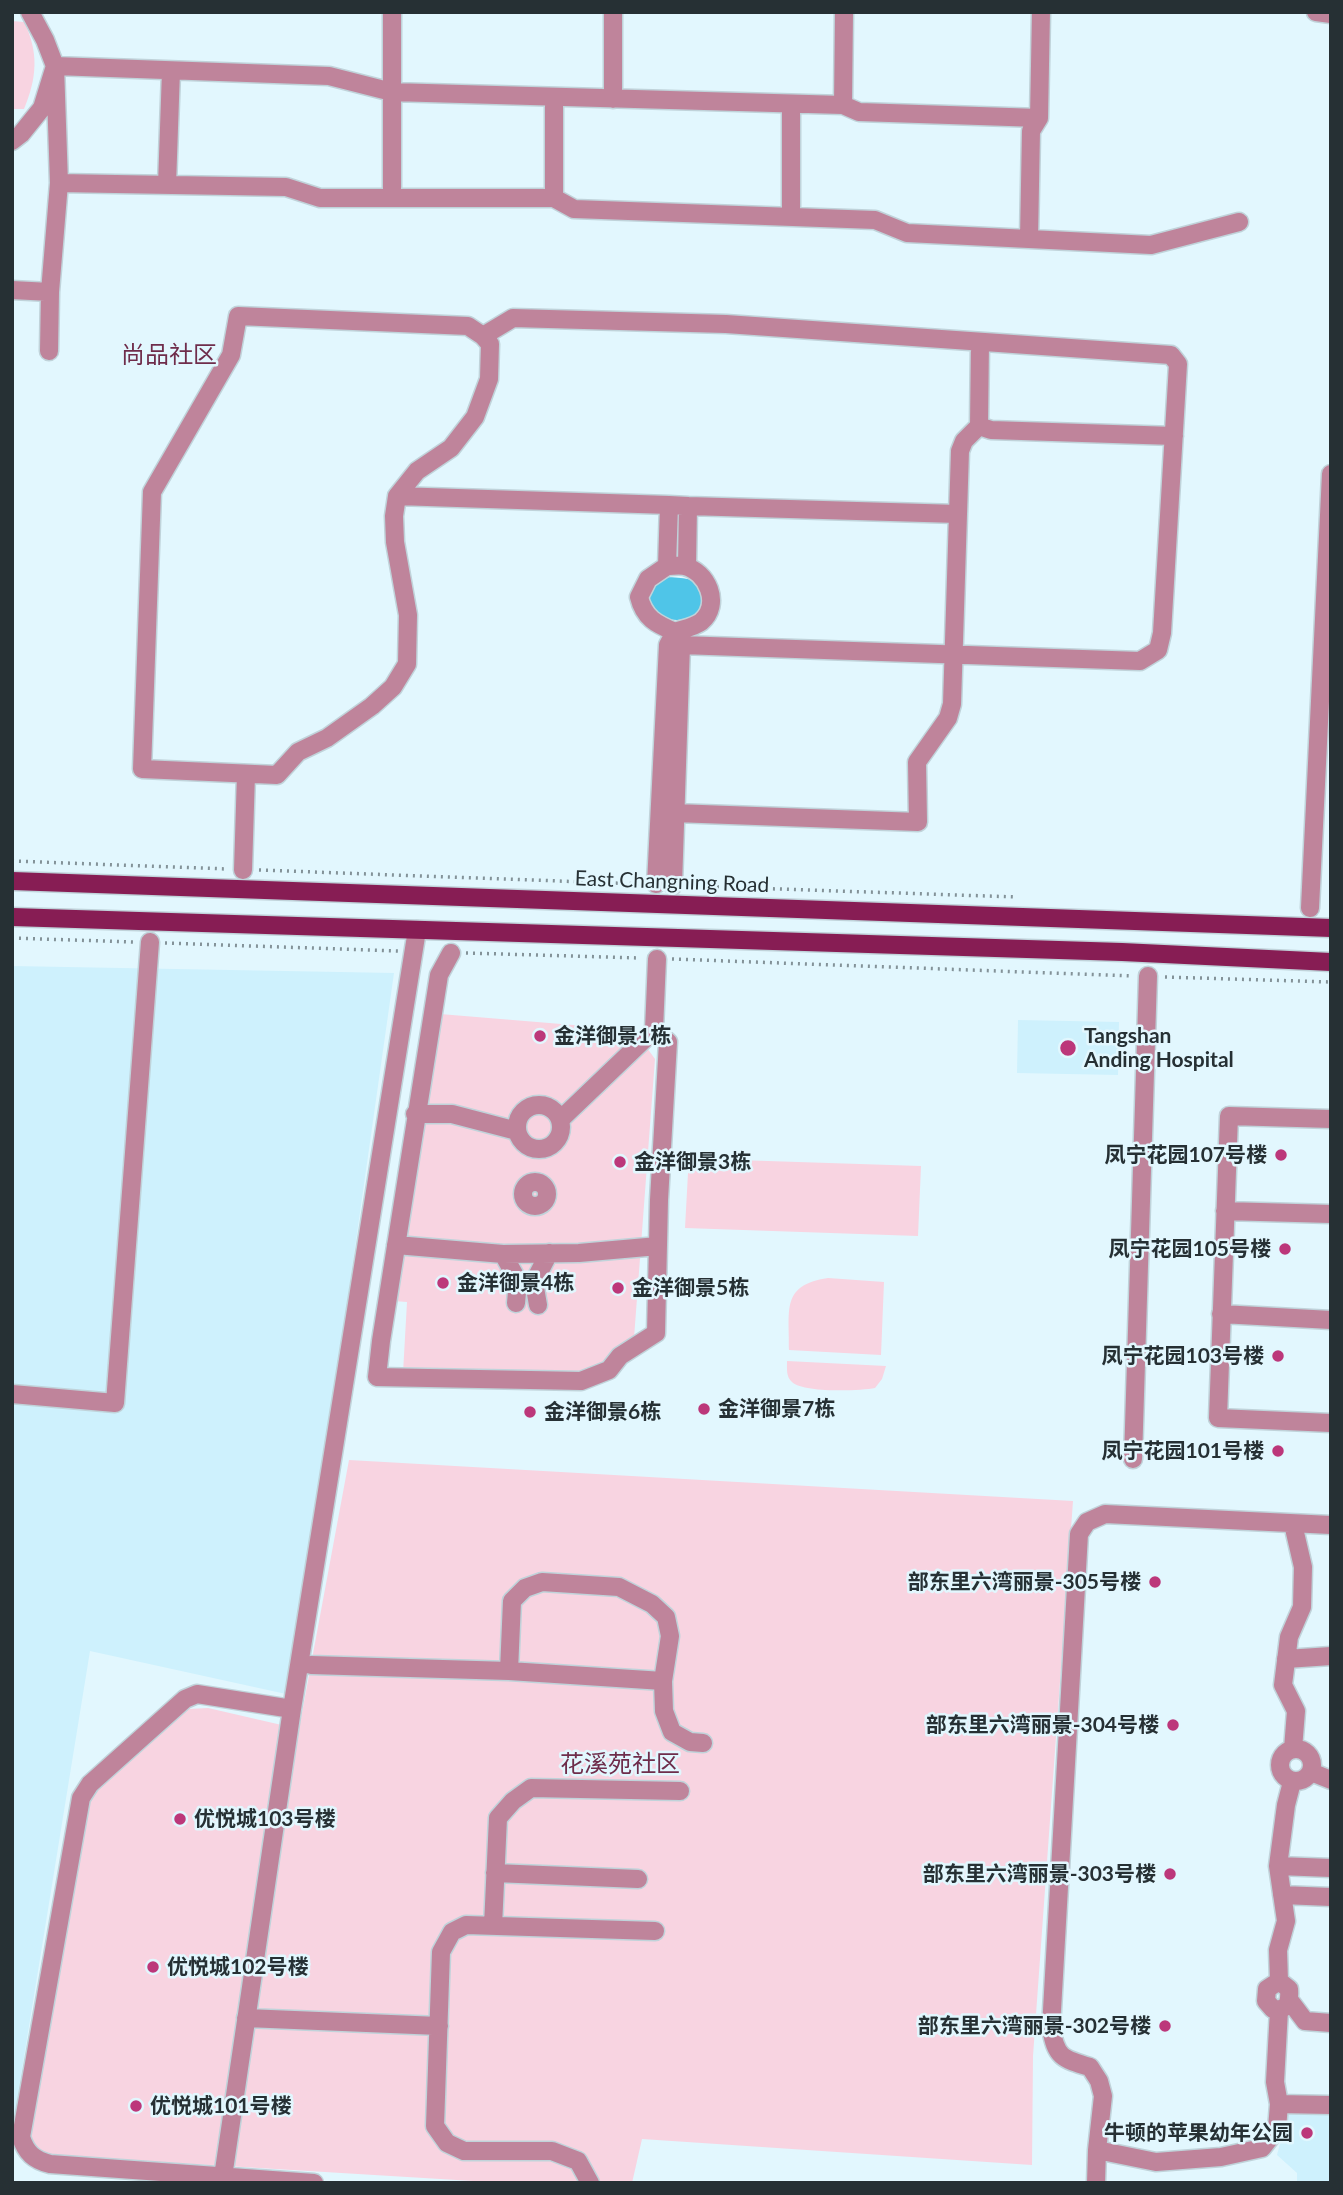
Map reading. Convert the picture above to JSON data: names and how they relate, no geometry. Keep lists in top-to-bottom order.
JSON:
{
  "streets": {
    "main road": ["East Changning Road"]
  },
  "districts": ["尚品社区", "花溪苑社区"],
  "places": [
    "金洋御景1栋",
    "Tangshan Anding Hospital",
    "凤宁花园107号楼",
    "金洋御景3栋",
    "凤宁花园105号楼",
    "金洋御景4栋",
    "金洋御景5栋",
    "凤宁花园103号楼",
    "金洋御景7栋",
    "金洋御景6栋",
    "凤宁花园101号楼",
    "部东里六湾丽景-305号楼",
    "部东里六湾丽景-304号楼",
    "优悦城103号楼",
    "部东里六湾丽景-303号楼",
    "优悦城102号楼",
    "部东里六湾丽景-302号楼",
    "优悦城101号楼",
    "牛顿的苹果幼年公园"
  ]
}
